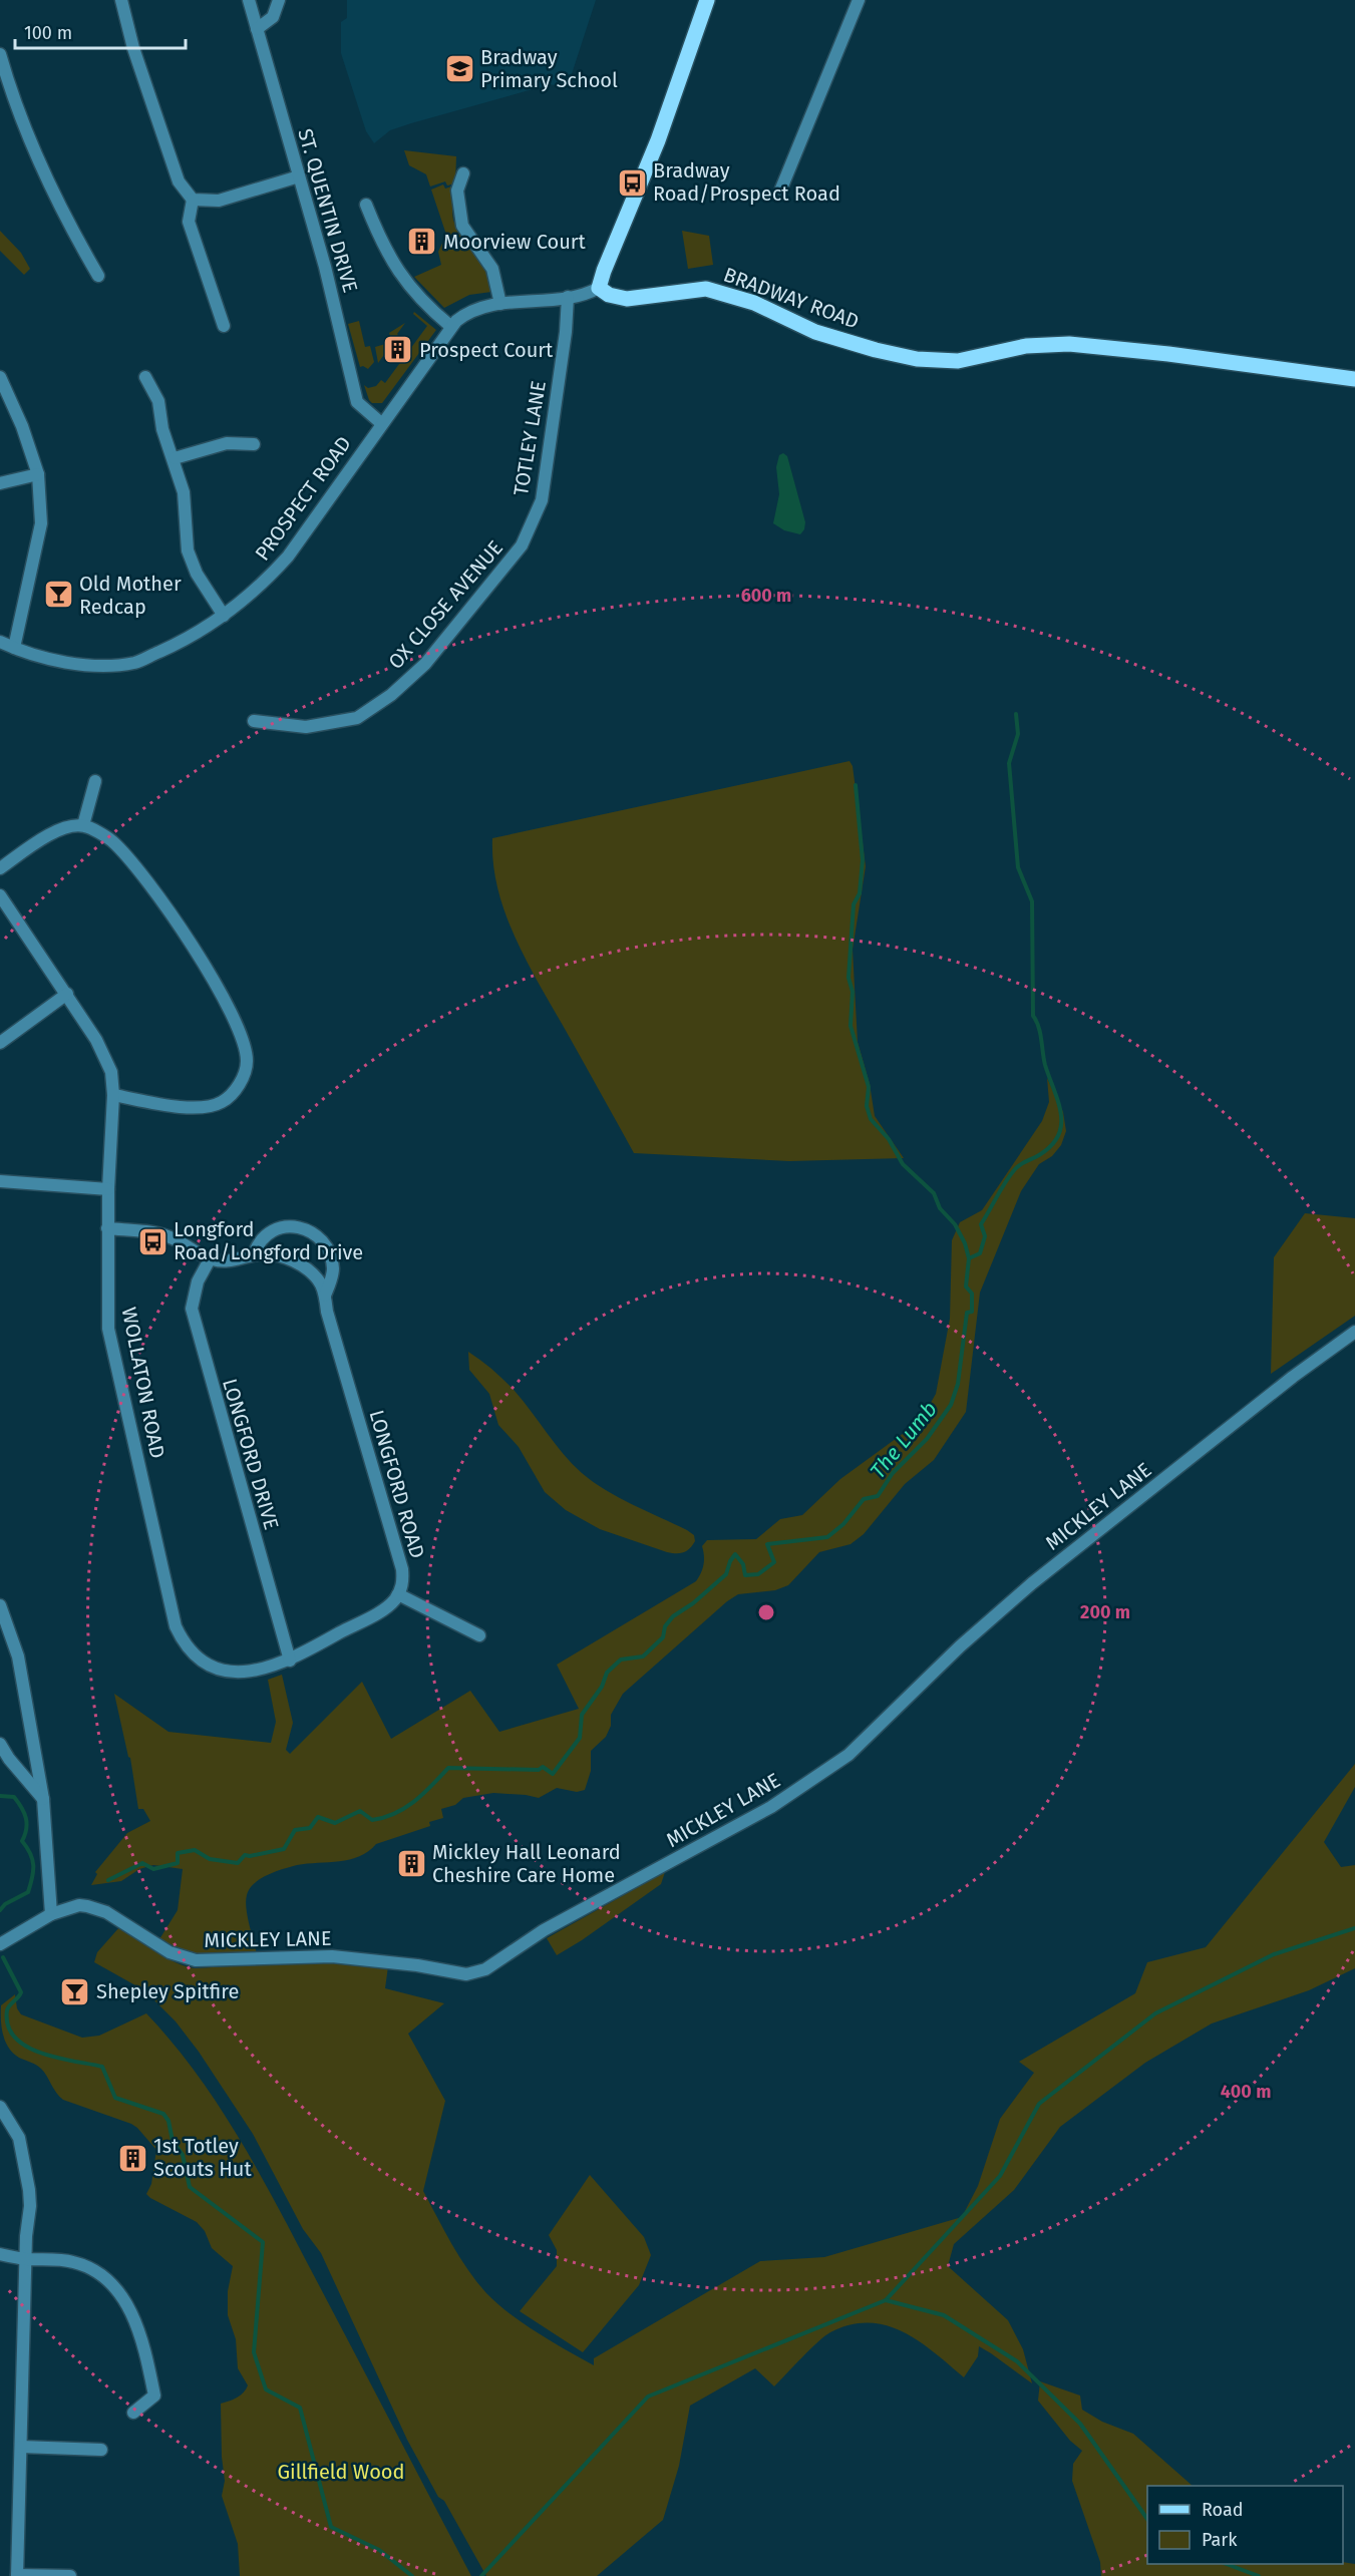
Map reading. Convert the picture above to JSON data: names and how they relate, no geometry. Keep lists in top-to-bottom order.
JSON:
{
  "streets": {
    "main road": ["BRADWAY ROAD"],
    "street": [
      "ST. QUENTIN DRIVE",
      "TOTLEY LANE",
      "PROSPECT ROAD",
      "OX CLOSE AVENUE",
      "WOLLATON ROAD",
      "LONGFORD DRIVE",
      "LONGFORD ROAD",
      "MICKLEY LANE"
    ]
  },
  "crossings": [
    ["ST. QUENTIN DRIVE", "PROSPECT ROAD"],
    ["BRADWAY ROAD", "PROSPECT ROAD"],
    ["TOTLEY LANE", "PROSPECT ROAD"],
    ["TOTLEY LANE", "OX CLOSE AVENUE"],
    ["WOLLATON ROAD", "LONGFORD DRIVE"],
    ["WOLLATON ROAD", "LONGFORD ROAD"],
    ["LONGFORD DRIVE", "LONGFORD ROAD"]
  ],
  "water": ["The Lumb"],
  "parks": ["Gillfield Wood"],
  "places": {
    "school or university": ["Bradway Primary School"],
    "bus stop": ["Bradway Road/Prospect Road", "Longford Road/Longford Drive"],
    "building": [
      "Moorview Court",
      "Prospect Court",
      "Mickley Hall Leonard Cheshire Care Home",
      "1st Totley Scouts Hut"
    ],
    "bar": ["Old Mother Redcap", "Shepley Spitfire"]
  },
  "legend": ["Road", "Park"],
  "scale_bar": "100 m",
  "rings": ["600 m", "200 m", "400 m"]
}
